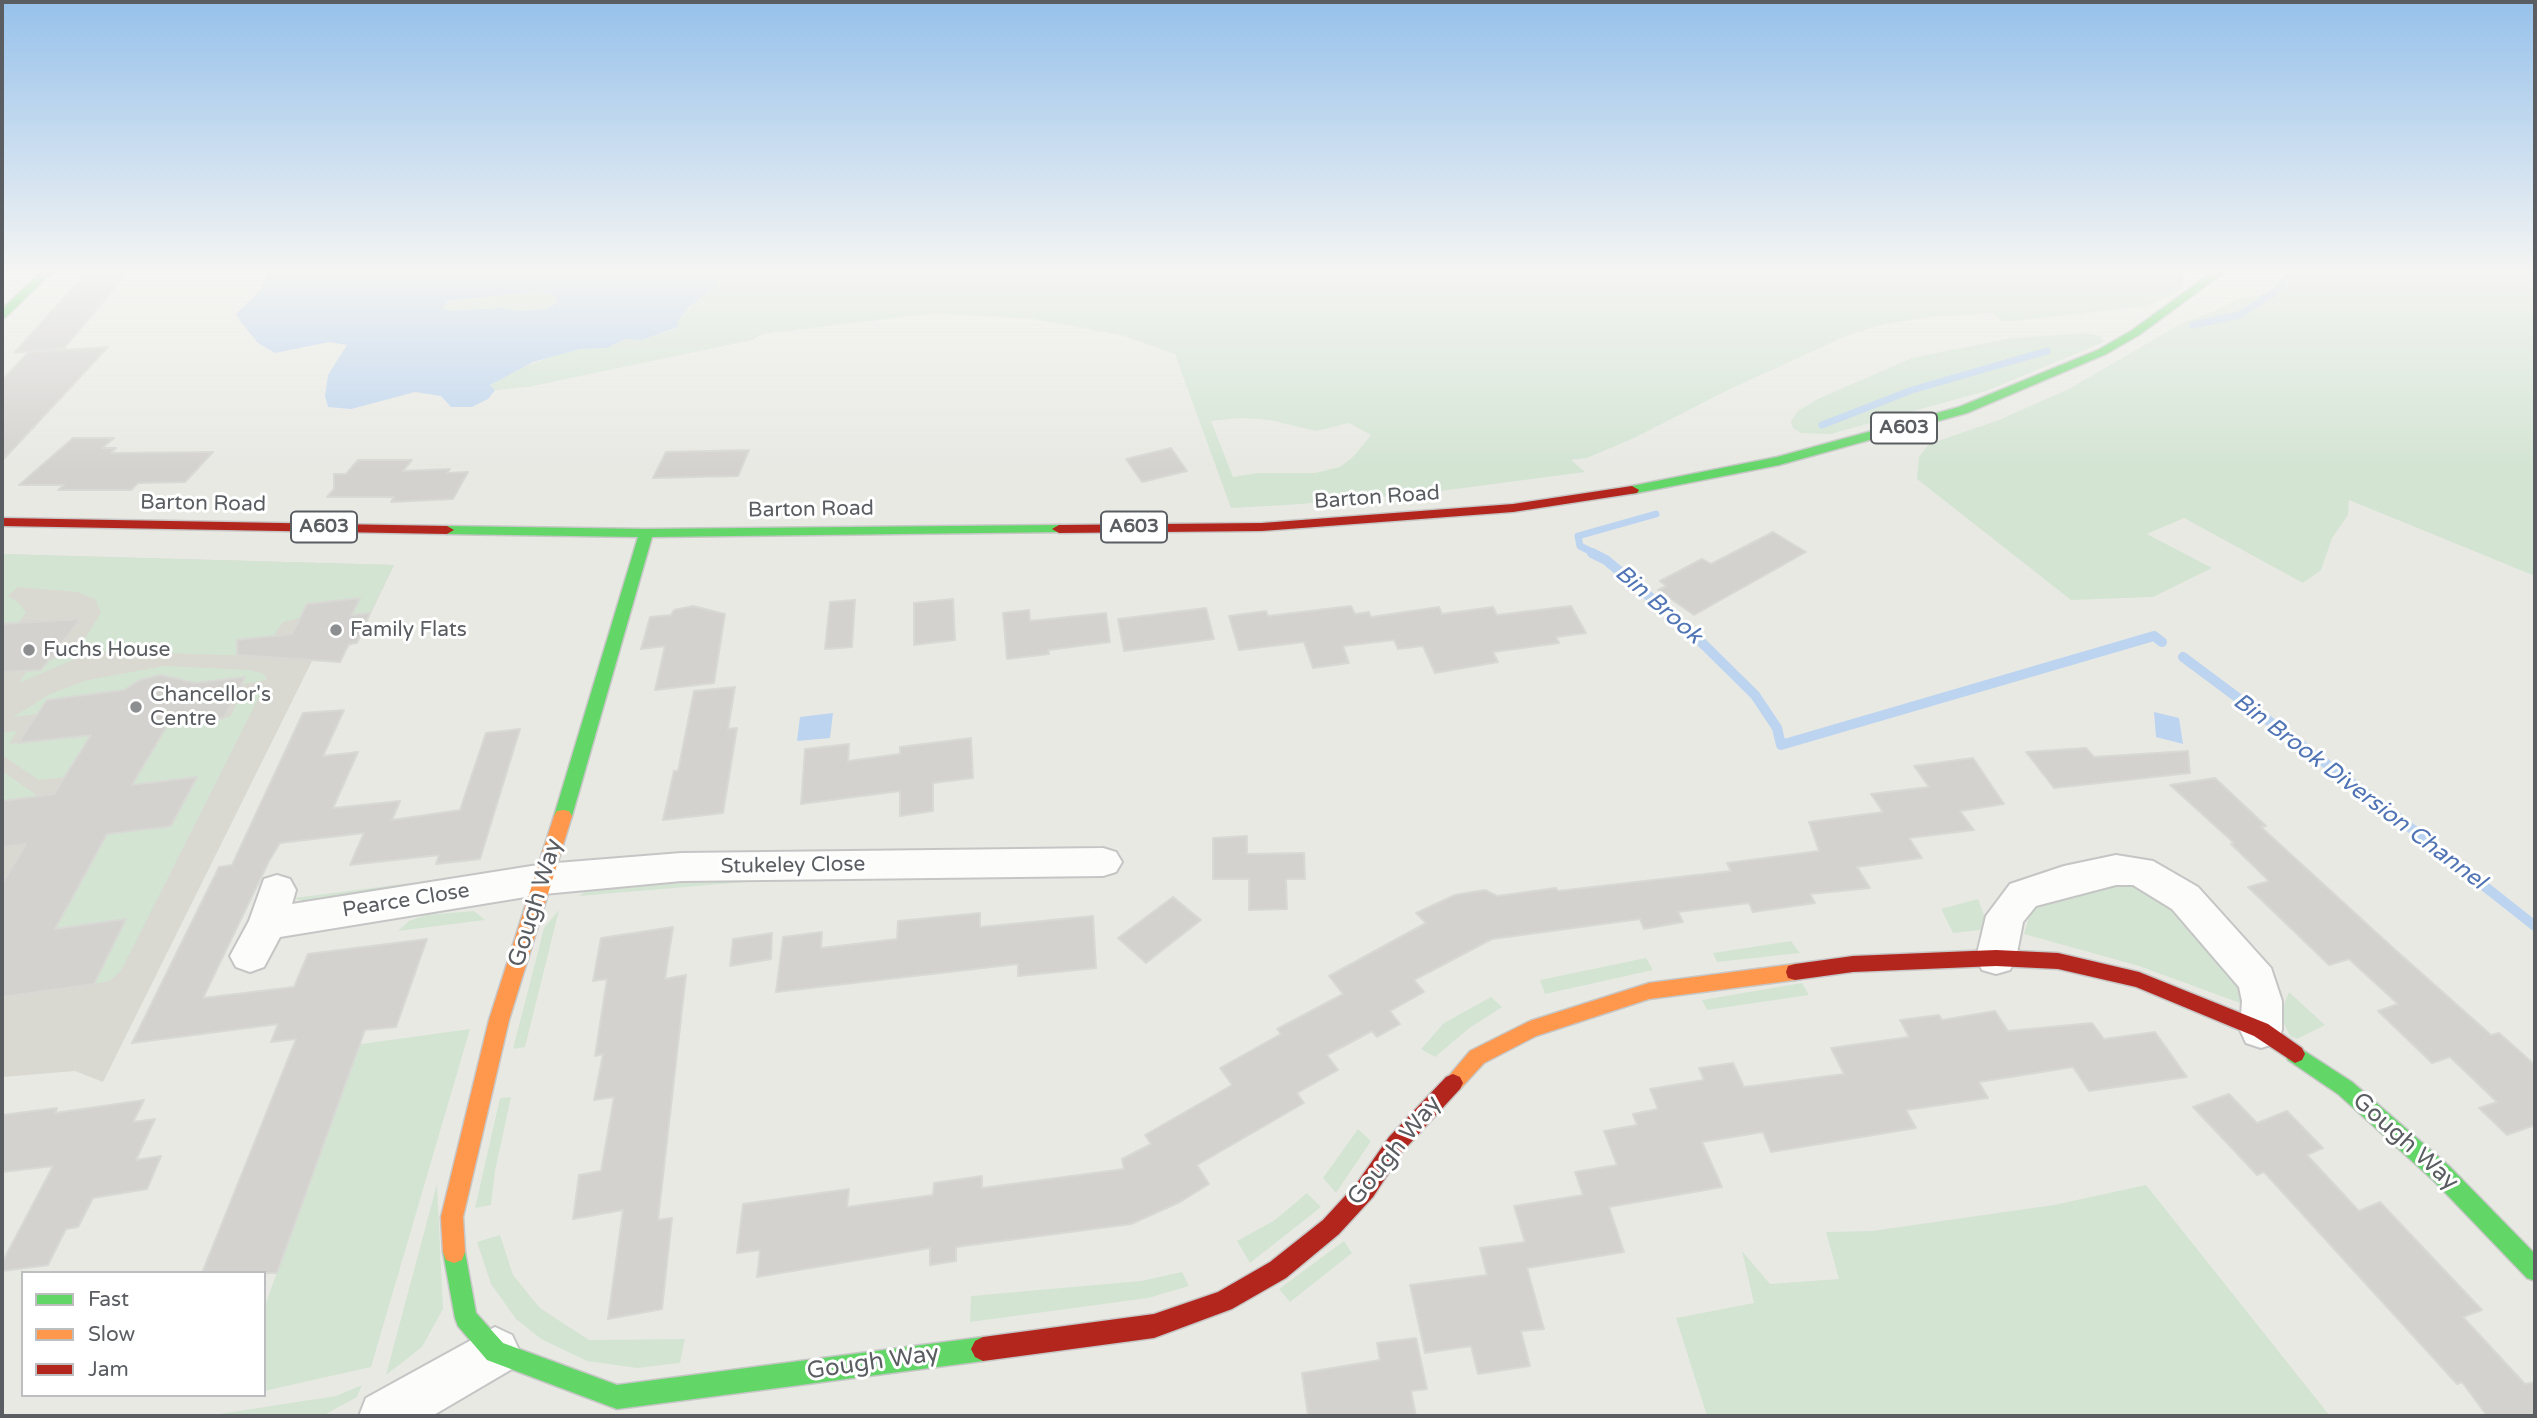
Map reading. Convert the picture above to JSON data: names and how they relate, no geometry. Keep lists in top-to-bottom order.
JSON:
{
  "streets": {
    "main road": ["A603", "Barton Road", "Gough Way"],
    "street": ["Stukeley Close", "Pearce Close"]
  },
  "crossings": [
    ["Barton Road", "Gough Way"],
    ["Stukeley Close", "Pearce Close"],
    ["Stukeley Close", "Gough Way"],
    ["Pearce Close", "Gough Way"]
  ],
  "water": ["Bin Brook", "Bin Brook Diversion Channel"],
  "places": ["Family Flats", "Fuchs House", "Chancellor's Centre"],
  "legend": ["Fast", "Slow", "Jam"]
}
